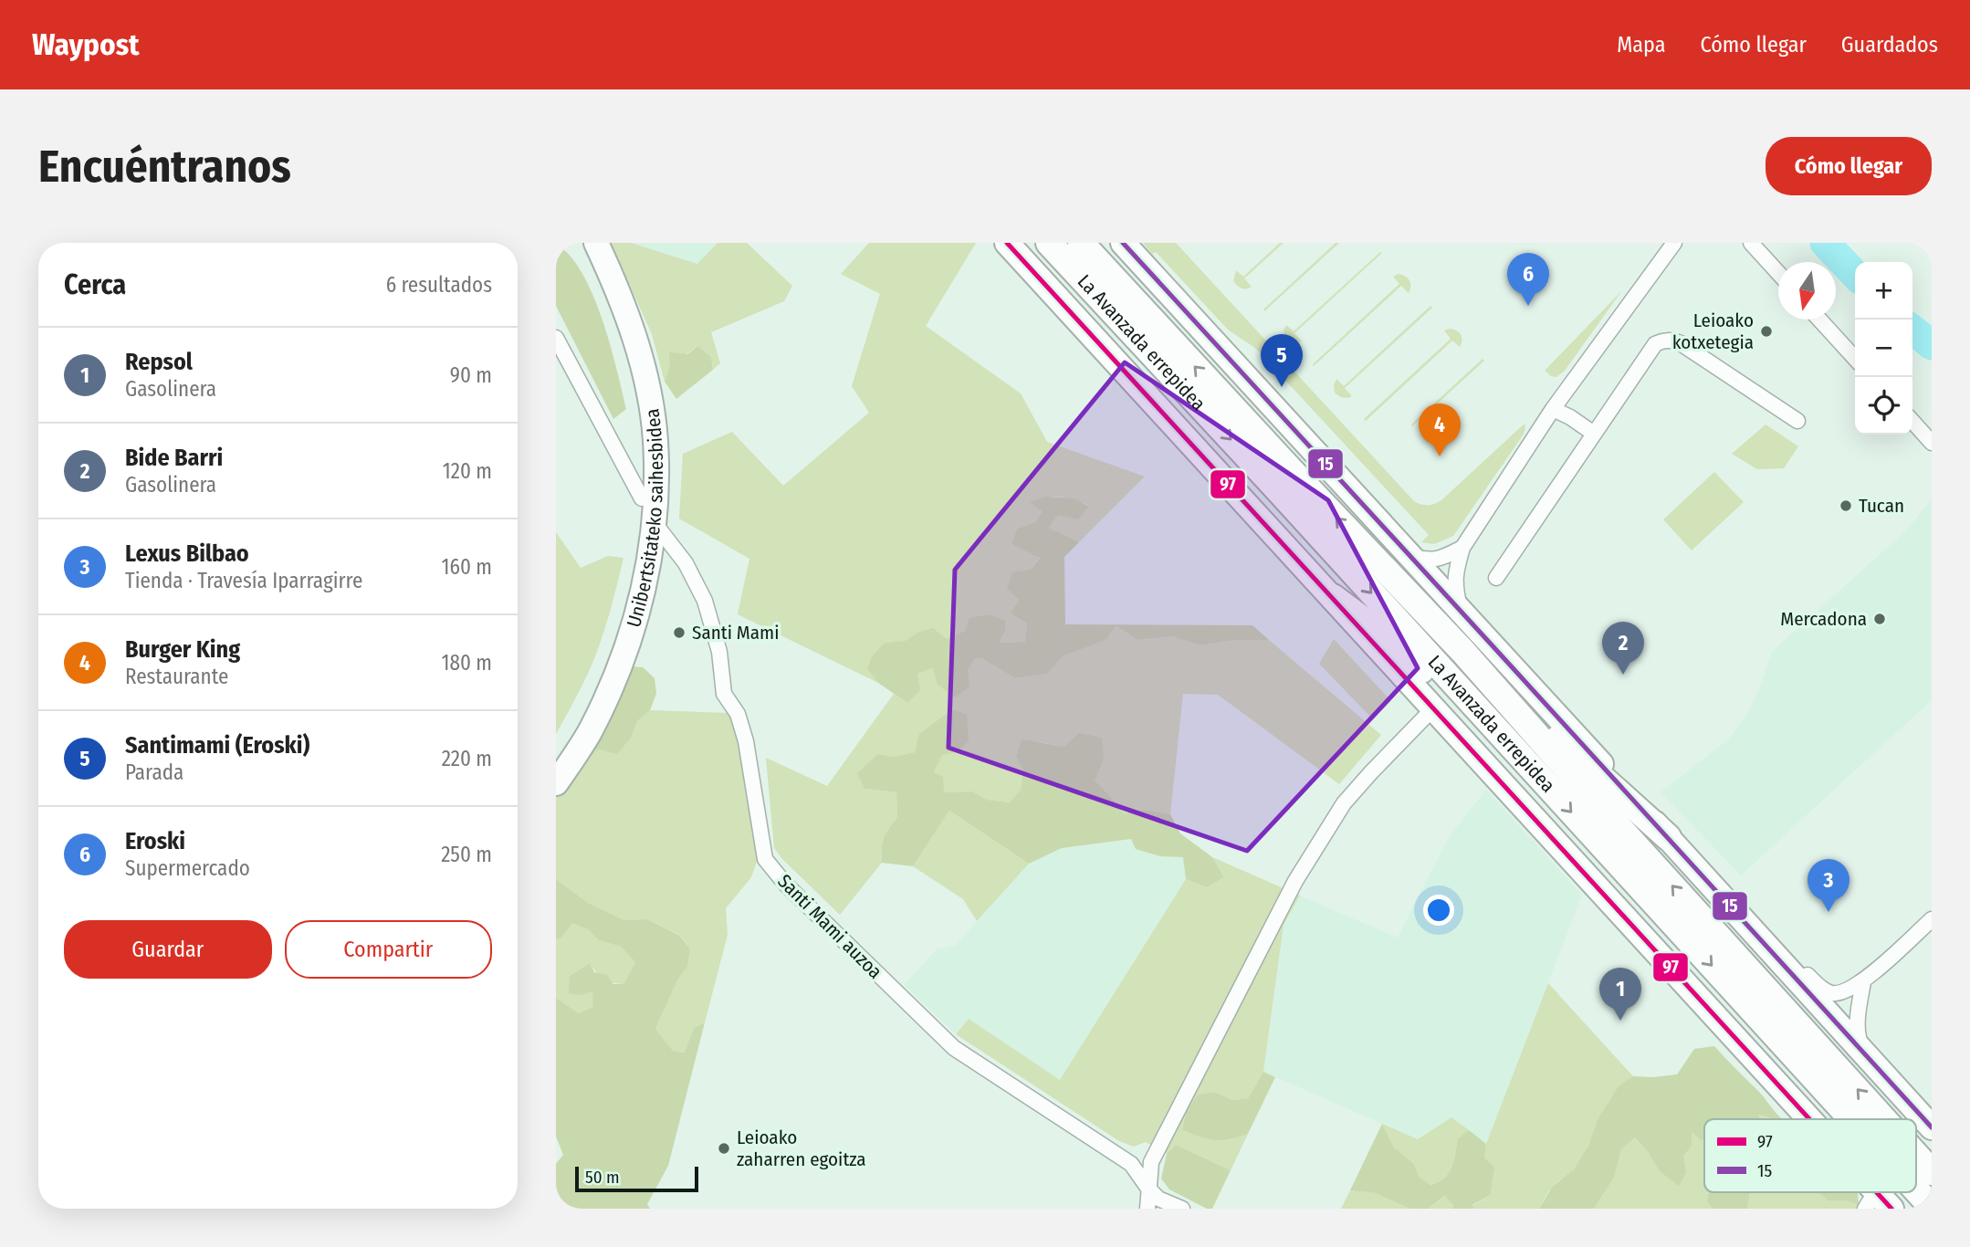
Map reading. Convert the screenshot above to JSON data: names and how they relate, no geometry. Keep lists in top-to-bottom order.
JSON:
{
  "streets": {
    "highway": ["La Avanzada errepidea"],
    "main road": ["Unibertsitateko saihesbidea"],
    "street": ["Santi Mami auzoa"]
  },
  "crossings": [
    ["Unibertsitateko saihesbidea", "Santi Mami auzoa"]
  ],
  "places": [
    "Leioako kotxetegia",
    "Tucan",
    "Mercadona",
    "Santi Mami",
    "Leioako zaharren egoitza"
  ],
  "lines": ["transit line 97", "transit line 15"],
  "legend": ["97", "15"],
  "scale_bar": "50 m",
  "north": "bottom",
  "page": {
    "header": "Waypost",
    "nav": ["Mapa", "Cómo llegar", "Guardados"],
    "buttons": [
      "Cómo llegar",
      ["Guardar", "Compartir"]
    ],
    "title": "Encuéntranos",
    "heading": ["Cerca", "6 resultados"],
    "pins": [
      "6",
      "5",
      "4",
      "2",
      "3",
      "1"
    ],
    "map_buttons": ["+", "−"],
    "list": [
      {
        "mark": "1",
        "name": "Repsol",
        "note": "Gasolinera",
        "value": "90 m"
      },
      {
        "mark": "2",
        "name": "Bide Barri",
        "note": "Gasolinera",
        "value": "120 m"
      },
      {
        "mark": "3",
        "name": "Lexus Bilbao",
        "note": "Tienda · Travesía Iparragirre",
        "value": "160 m"
      },
      {
        "mark": "4",
        "name": "Burger King",
        "note": "Restaurante",
        "value": "180 m"
      },
      {
        "mark": "5",
        "name": "Santimami (Eroski)",
        "note": "Parada",
        "value": "220 m"
      },
      {
        "mark": "6",
        "name": "Eroski",
        "note": "Supermercado",
        "value": "250 m"
      }
    ],
    "scale": "50 m"
  }
}
